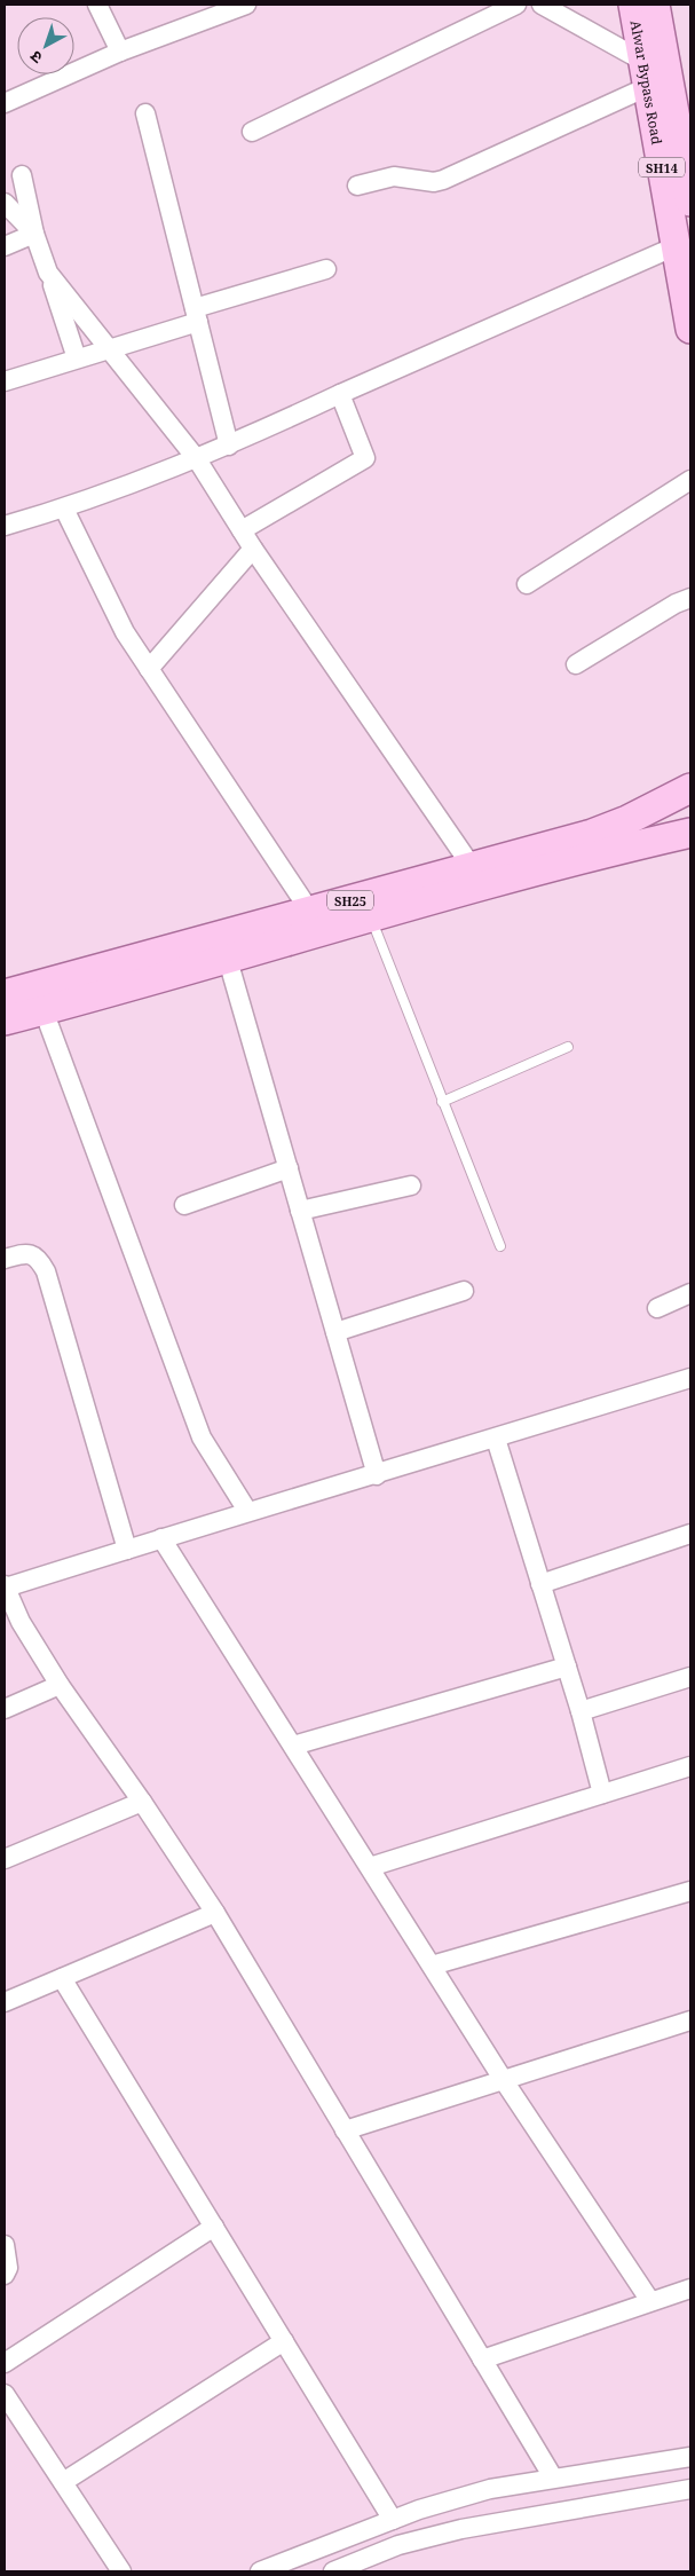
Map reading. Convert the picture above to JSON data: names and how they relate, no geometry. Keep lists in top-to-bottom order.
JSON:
{
  "streets": {
    "main road": ["Alwar Bypass Road", "SH14", "SH25"]
  },
  "north": "bottom left"
}
